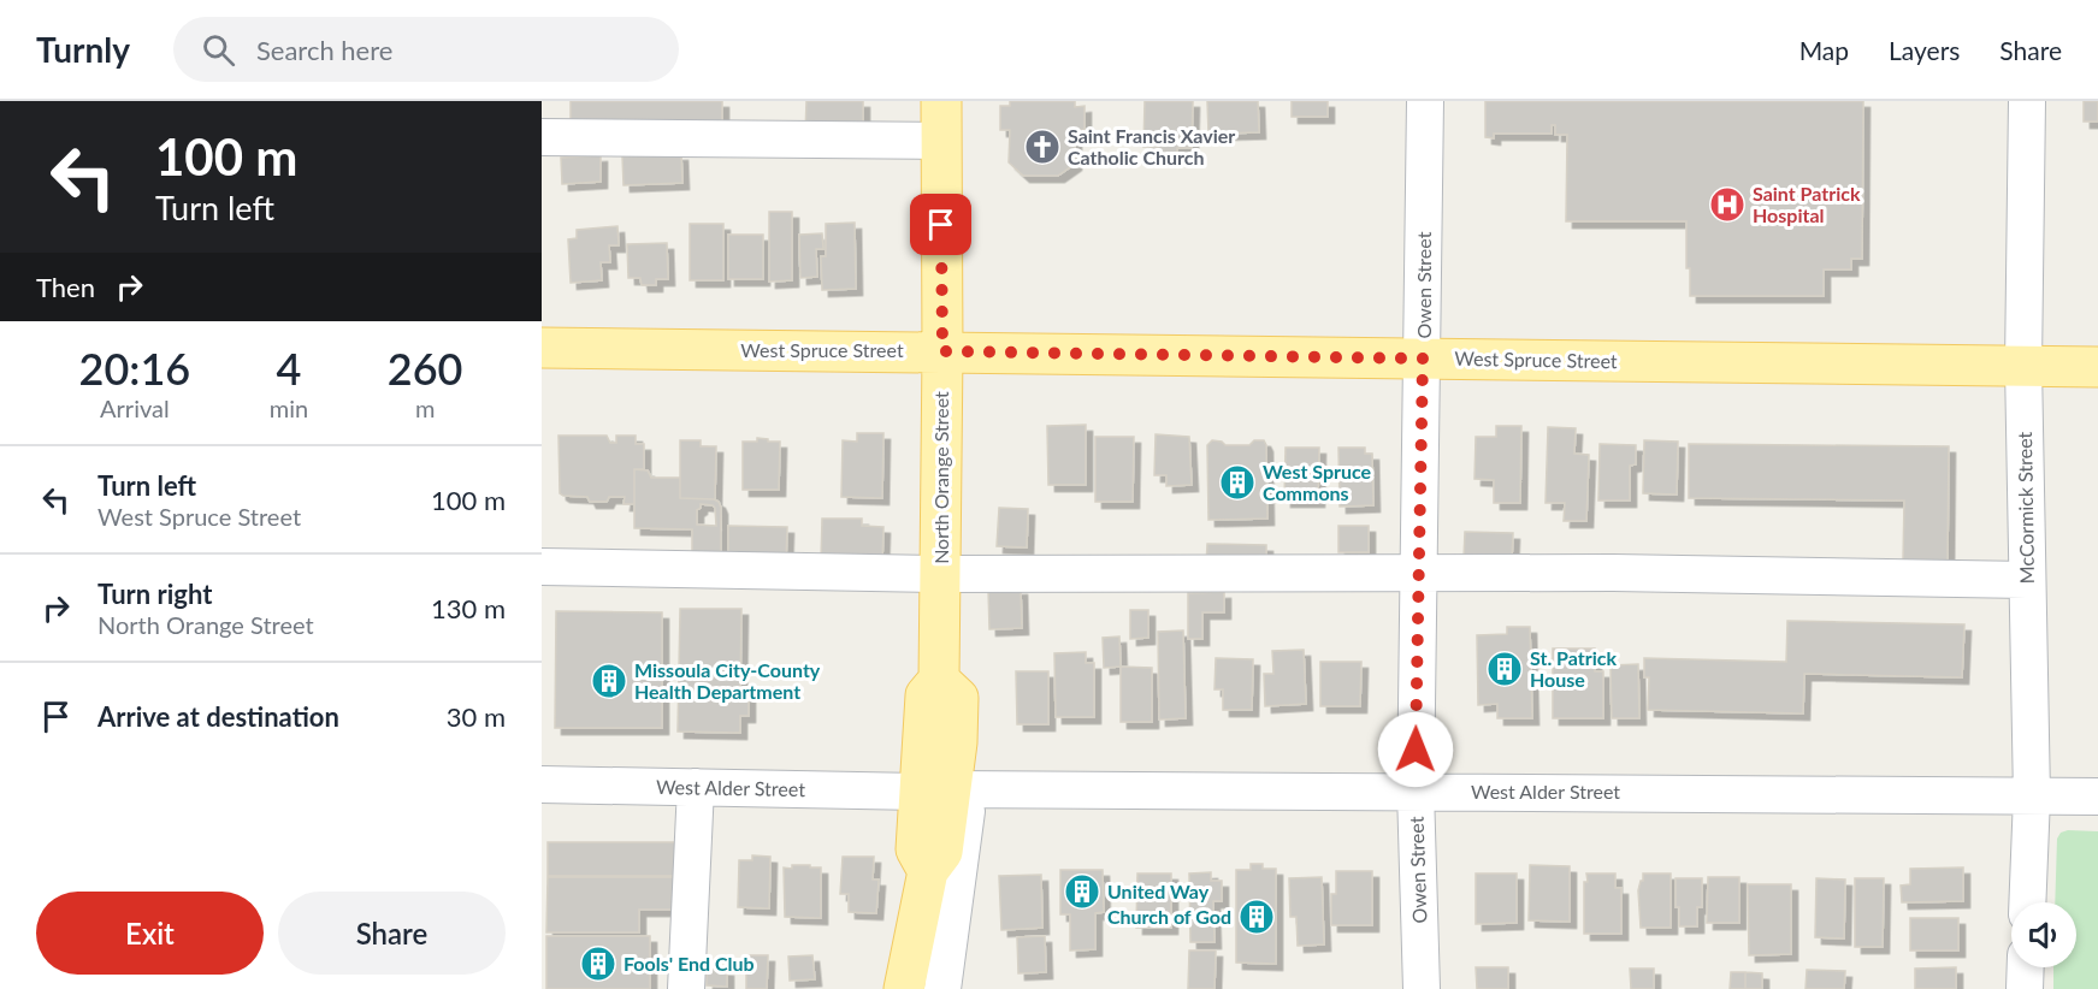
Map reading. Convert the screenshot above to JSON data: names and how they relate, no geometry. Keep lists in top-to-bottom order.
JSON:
{
  "streets": {
    "main road": ["West Spruce Street", "North Orange Street"],
    "street": ["Owen Street", "McCormick Street", "West Alder Street"]
  },
  "crossings": [
    ["Owen Street", "West Spruce Street"],
    ["Owen Street", "West Alder Street"],
    ["West Spruce Street", "North Orange Street"],
    ["West Spruce Street", "McCormick Street"],
    ["North Orange Street", "West Alder Street"],
    ["McCormick Street", "West Alder Street"]
  ],
  "places": {
    "church": ["Saint Francis Xavier Catholic Church"],
    "hospital": ["Saint Patrick Hospital"],
    "building": [
      "West Spruce Commons",
      "St. Patrick House",
      "Missoula City-County Health Department",
      "United Way",
      "Church of God",
      "Fools' End Club"
    ]
  },
  "page": {
    "header": "Turnly",
    "search": "Search here",
    "nav": ["Map", "Layers", "Share"],
    "turn": ["100 m", "Turn left"],
    "then": "Then",
    "eta": [
      "20:16",
      "Arrival",
      "4",
      "min",
      "260",
      "m"
    ],
    "list": [
      {
        "name": "Turn left",
        "note": "West Spruce Street",
        "value": "100 m"
      },
      {
        "name": "Turn right",
        "note": "North Orange Street",
        "value": "130 m"
      },
      {
        "name": "Arrive at destination",
        "value": "30 m"
      }
    ],
    "buttons": ["Exit", "Share"]
  }
}
